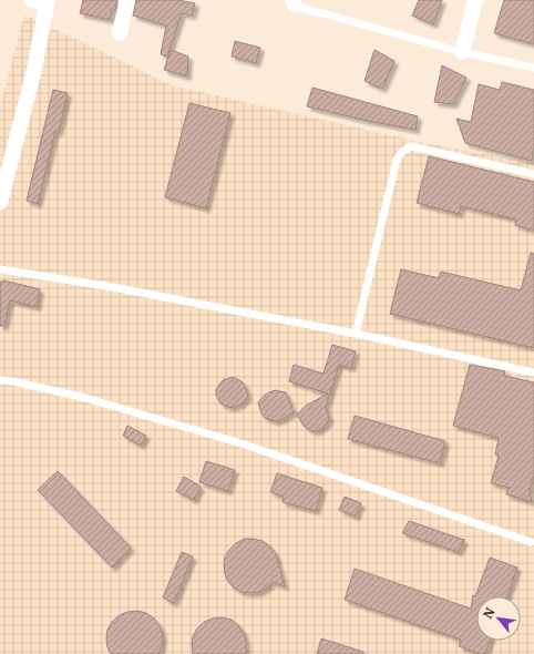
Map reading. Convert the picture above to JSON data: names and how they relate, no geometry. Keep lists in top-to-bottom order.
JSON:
{
  "north": "top left"
}
